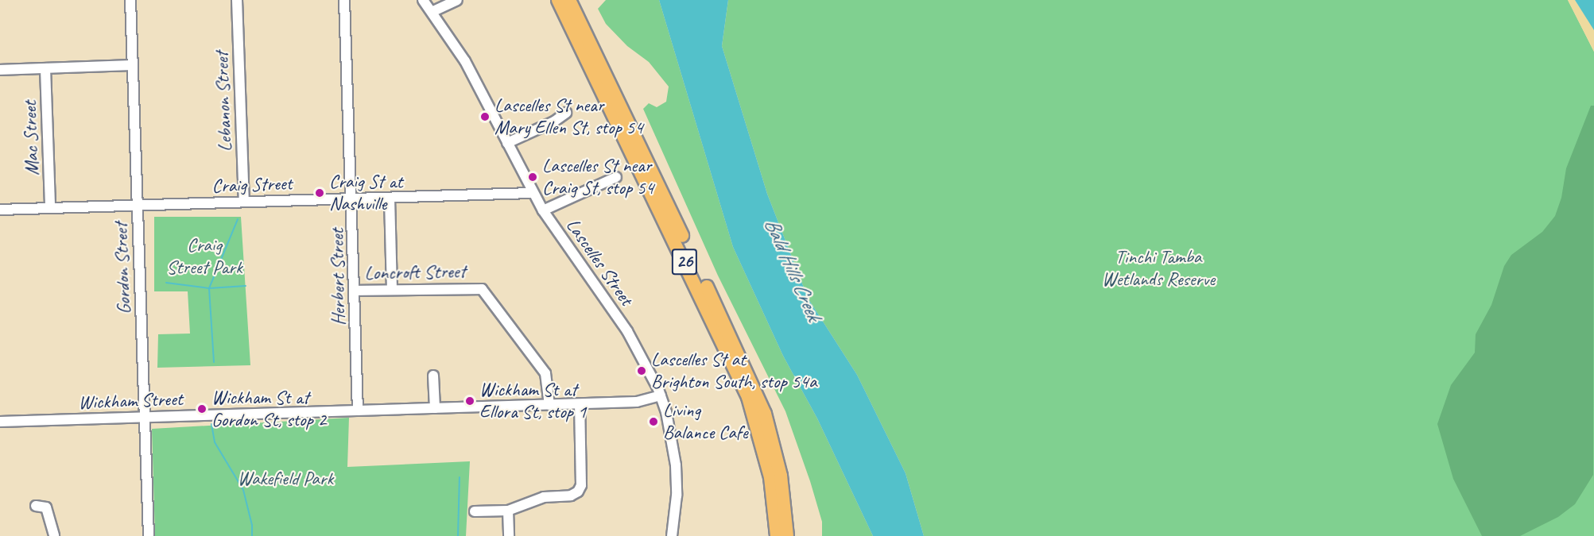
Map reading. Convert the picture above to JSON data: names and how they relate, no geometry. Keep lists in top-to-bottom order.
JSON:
{
  "streets": {
    "highway": ["26"],
    "street": [
      "Lebanon Street",
      "Mac Street",
      "Craig Street",
      "Lascelles Street",
      "Gordon Street",
      "Loncroft Street",
      "Herbert Street",
      "Wickham Street"
    ]
  },
  "crossings": [
    ["Lebanon Street", "Craig Street"],
    ["Mac Street", "Craig Street"],
    ["Craig Street", "Lascelles Street"],
    ["Craig Street", "Gordon Street"],
    ["Craig Street", "Herbert Street"],
    ["Lascelles Street", "Wickham Street"],
    ["Gordon Street", "Wickham Street"],
    ["Loncroft Street", "Herbert Street"],
    ["Loncroft Street", "Wickham Street"],
    ["Herbert Street", "Wickham Street"]
  ],
  "water": ["Bald Hills Creek"],
  "parks": ["Craig Street Park", "Tinchi Tamba Wetlands Reserve", "Wakefield Park"],
  "places": [
    "Lascelles St near Mary Ellen St, stop 54",
    "Lascelles St near Craig St, stop 54",
    "Craig St at Nashville",
    "Lascelles St at Brighton South, stop 54a",
    "Wickham St at Ellora St, stop 1",
    "Wickham St at Gordon St, stop 2",
    "Living Balance Cafe"
  ]
}
